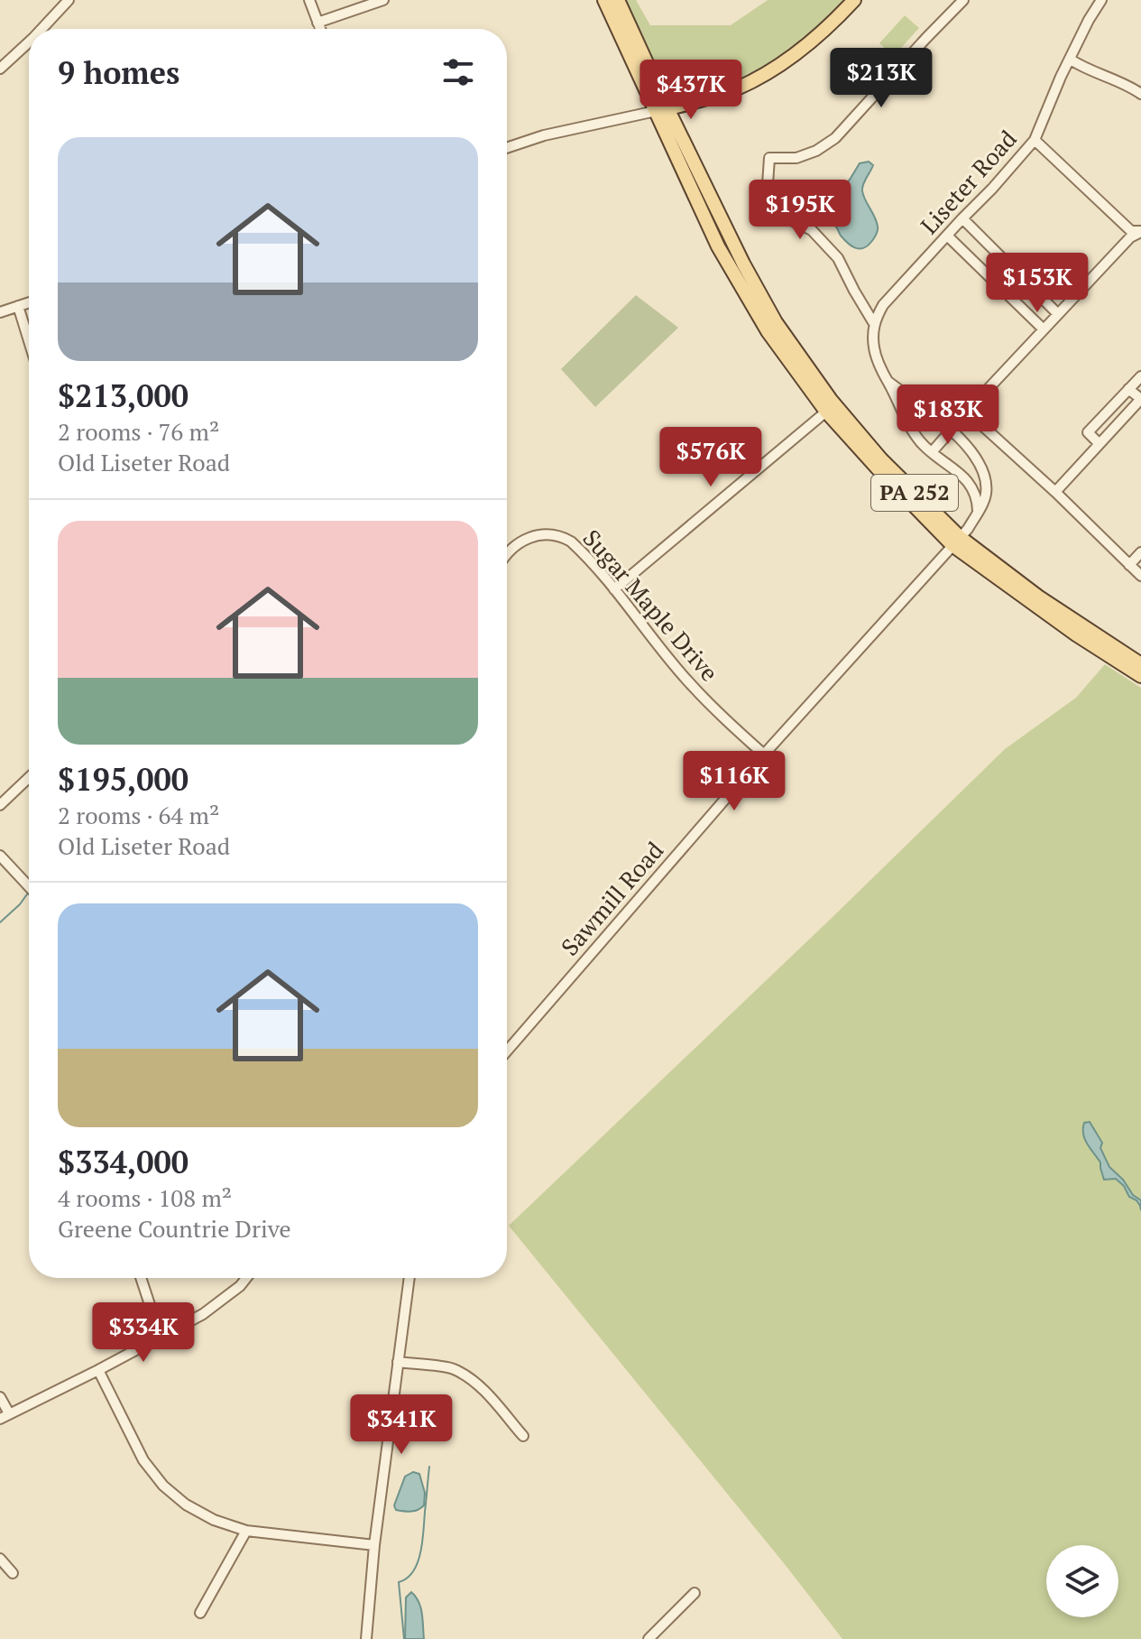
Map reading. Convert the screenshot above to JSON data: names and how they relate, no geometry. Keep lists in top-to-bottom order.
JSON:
{
  "streets": {
    "main road": ["PA 252"],
    "street": ["Liseter Road", "Sugar Maple Drive", "Sawmill Road"]
  },
  "crossings": [
    ["PA 252", "Sawmill Road"],
    ["Sugar Maple Drive", "Sawmill Road"]
  ],
  "page": {
    "heading": "9 homes",
    "price": [
      "$213K",
      "$437K",
      "$195K",
      "$153K",
      "$183K",
      "$576K",
      "$116K",
      "$334K",
      "$341K"
    ],
    "list": [
      {
        "name": "$213,000",
        "note": "2 rooms · 76 m² · Old Liseter Road"
      },
      {
        "name": "$195,000",
        "note": "2 rooms · 64 m² · Old Liseter Road"
      },
      {
        "name": "$334,000",
        "note": "4 rooms · 108 m² · Greene Countrie Drive"
      }
    ]
  }
}
